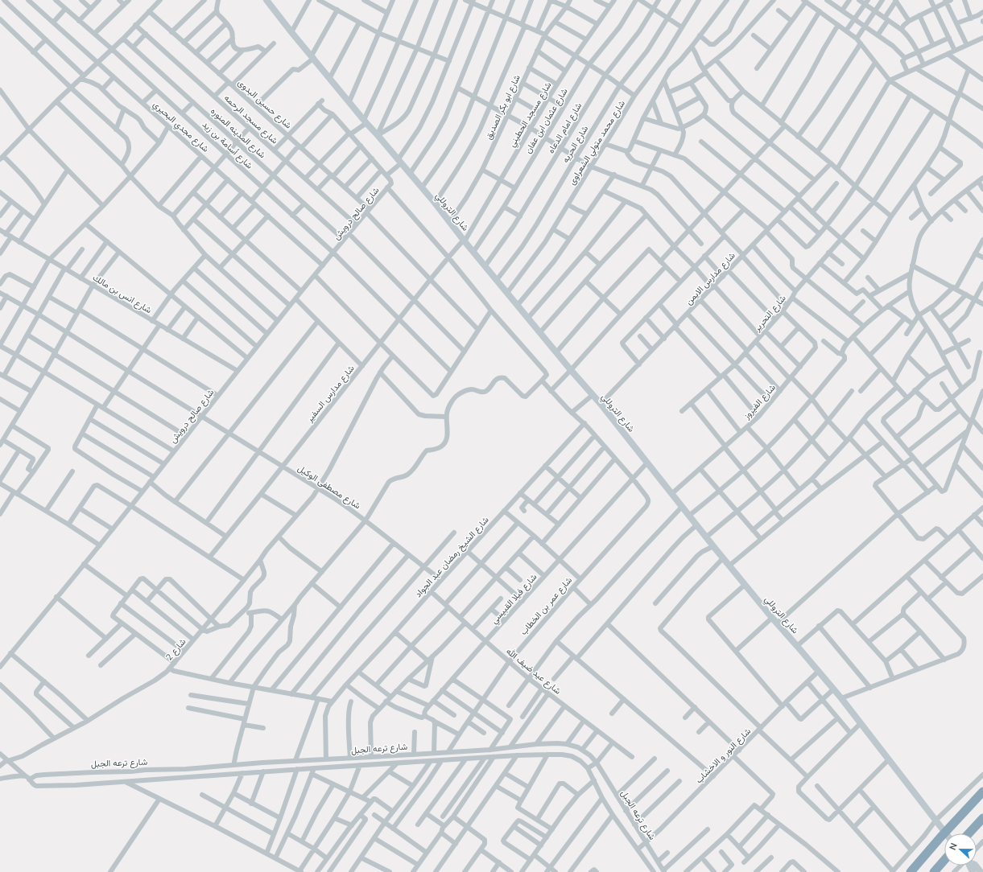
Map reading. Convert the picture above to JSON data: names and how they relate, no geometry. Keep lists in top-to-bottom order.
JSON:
{
  "streets": {
    "street": [
      "شارع حسين البدوى",
      "شارع ابو بكر الصديق",
      "شارع مسجد الحطيني",
      "شارع مسجد الرحمه",
      "شارع عثمان ابن عفان",
      "شارع مجدي البحيري",
      "شارع امام الدعاه",
      "شارع المدينه المنوره",
      "شارع محمد متولي الشعراوى",
      "شارع الحريه",
      "شارع أسامة بن زيد",
      "شارع التروللي",
      "شارع صالح درويش",
      "شارع مدارس الايمن",
      "شارع انس بن مالك",
      "شارع التحرير",
      "شارع مدارس السفير",
      "شارع الفيروز",
      "شارع مصطفى الوكيل",
      "شارع الشيخ رمضان عبد الجواد",
      "شارع فيلا القبيسي",
      "شارع عمر بن الخطاب",
      "شارع 2",
      "شارع عيد ضيف الله",
      "شارع ترعه الجبل",
      "شارع النور و الاخشاب"
    ]
  },
  "crossings": [
    ["شارع حسين البدوى", "شارع صالح درويش"],
    ["شارع حسين البدوى", "شارع مدارس السفير"],
    ["شارع ابو بكر الصديق", "شارع التروللي"],
    ["شارع مسجد الحطيني", "شارع التروللي"],
    ["شارع مسجد الحطيني", "شارع مدارس السفير"],
    ["شارع مسجد الرحمه", "شارع صالح درويش"],
    ["شارع عثمان ابن عفان", "شارع التروللي"],
    ["شارع مجدي البحيري", "شارع صالح درويش"],
    ["شارع امام الدعاه", "شارع التروللي"],
    ["شارع المدينه المنوره", "شارع صالح درويش"],
    ["شارع محمد متولي الشعراوى", "شارع التروللي"],
    ["شارع الحريه", "شارع التروللي"],
    ["شارع أسامة بن زيد", "شارع صالح درويش"],
    ["شارع أسامة بن زيد", "شارع مدارس السفير"],
    ["شارع التروللي", "شارع مدارس الايمن"],
    ["شارع التروللي", "شارع مدارس السفير"],
    ["شارع التروللي", "شارع الفيروز"],
    ["شارع التروللي", "شارع فيلا القبيسي"],
    ["شارع التروللي", "شارع النور و الاخشاب"],
    ["شارع صالح درويش", "شارع انس بن مالك"],
    ["شارع صالح درويش", "شارع مصطفى الوكيل"],
    ["شارع التحرير", "شارع الفيروز"],
    ["شارع مدارس السفير", "شارع مصطفى الوكيل"],
    ["شارع مصطفى الوكيل", "شارع الشيخ رمضان عبد الجواد"],
    ["شارع مصطفى الوكيل", "شارع 2"],
    ["شارع الشيخ رمضان عبد الجواد", "شارع عمر بن الخطاب"],
    ["شارع الشيخ رمضان عبد الجواد", "شارع عيد ضيف الله"],
    ["شارع الشيخ رمضان عبد الجواد", "شارع ترعه الجبل"],
    ["شارع فيلا القبيسي", "شارع عمر بن الخطاب"],
    ["شارع فيلا القبيسي", "شارع عيد ضيف الله"],
    ["شارع عمر بن الخطاب", "شارع عيد ضيف الله"],
    ["شارع عمر بن الخطاب", "شارع ترعه الجبل"],
    ["شارع ترعه الجبل", "شارع النور و الاخشاب"]
  ],
  "north": "left"
}
